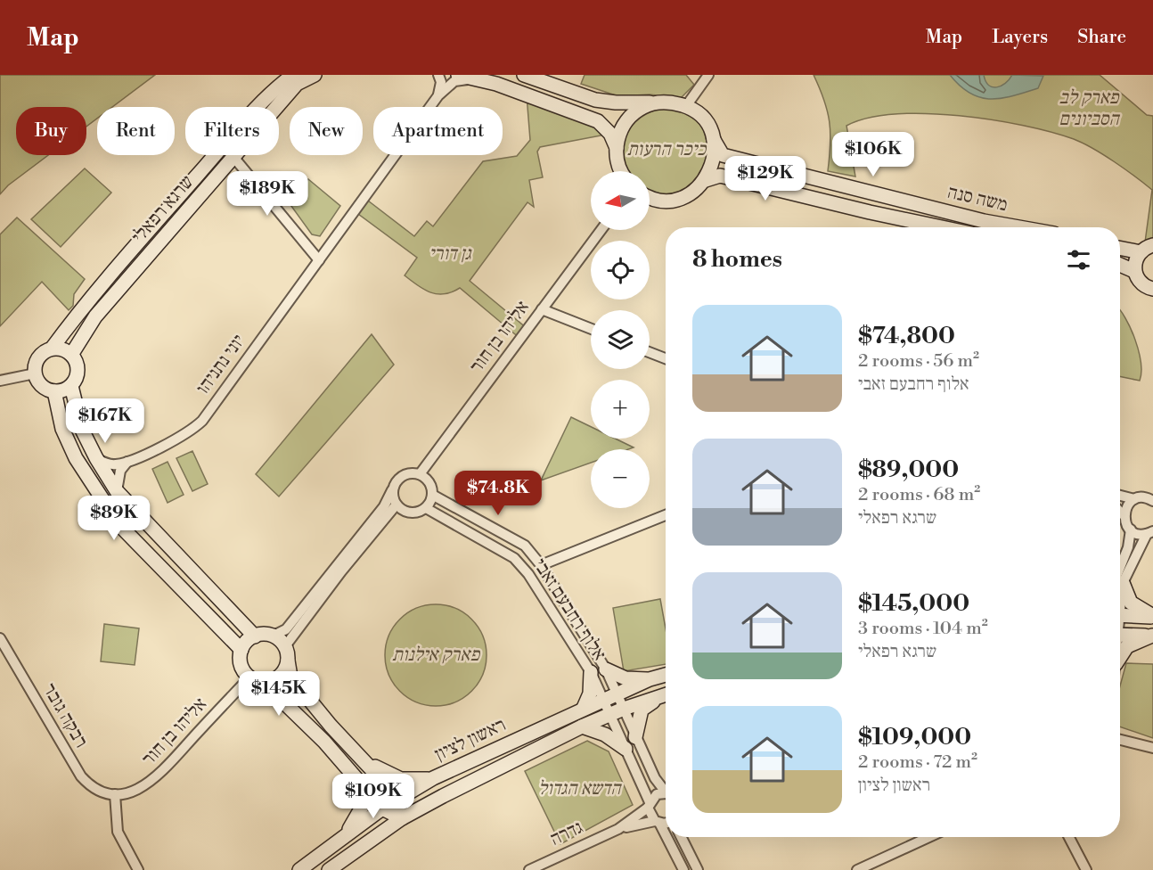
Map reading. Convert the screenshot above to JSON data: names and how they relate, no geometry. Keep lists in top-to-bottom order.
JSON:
{
  "streets": {
    "street": [
      "משה סנה",
      "שרגא רפאלי",
      "אליהו בן חור",
      "יוני נתניהו",
      "אלוף רחבעם זאבי",
      "רבקה גובר",
      "ראשון לציון",
      "גדרה"
    ]
  },
  "crossings": [
    ["אליהו בן חור", "אלוף רחבעם זאבי"],
    ["אליהו בן חור", "רבקה גובר"],
    ["אלוף רחבעם זאבי", "ראשון לציון"],
    ["אלוף רחבעם זאבי", "גדרה"]
  ],
  "parks": [
    "פארק לב הסביונים",
    "כיכר הרעות",
    "גן דורי",
    "פארק אילנות",
    "הדשא הגדול"
  ],
  "north": "left",
  "page": {
    "header": "Map",
    "nav": ["Map", "Layers", "Share"],
    "chip": [
      "Buy",
      "Rent",
      "Filters",
      "New",
      "Apartment"
    ],
    "price": [
      "$106K",
      "$129K",
      "$189K",
      "$167K",
      "$74.8K",
      "$89K",
      "$145K",
      "$109K"
    ],
    "map_buttons": ["+", "−"],
    "heading": "8 homes",
    "list": [
      {
        "name": "$74,800",
        "note": "2 rooms · 56 m² · אלוף רחבעם זאבי"
      },
      {
        "name": "$89,000",
        "note": "2 rooms · 68 m² · שרגא רפאלי"
      },
      {
        "name": "$145,000",
        "note": "3 rooms · 104 m² · שרגא רפאלי"
      },
      {
        "name": "$109,000",
        "note": "2 rooms · 72 m² · ראשון לציון"
      }
    ]
  }
}
